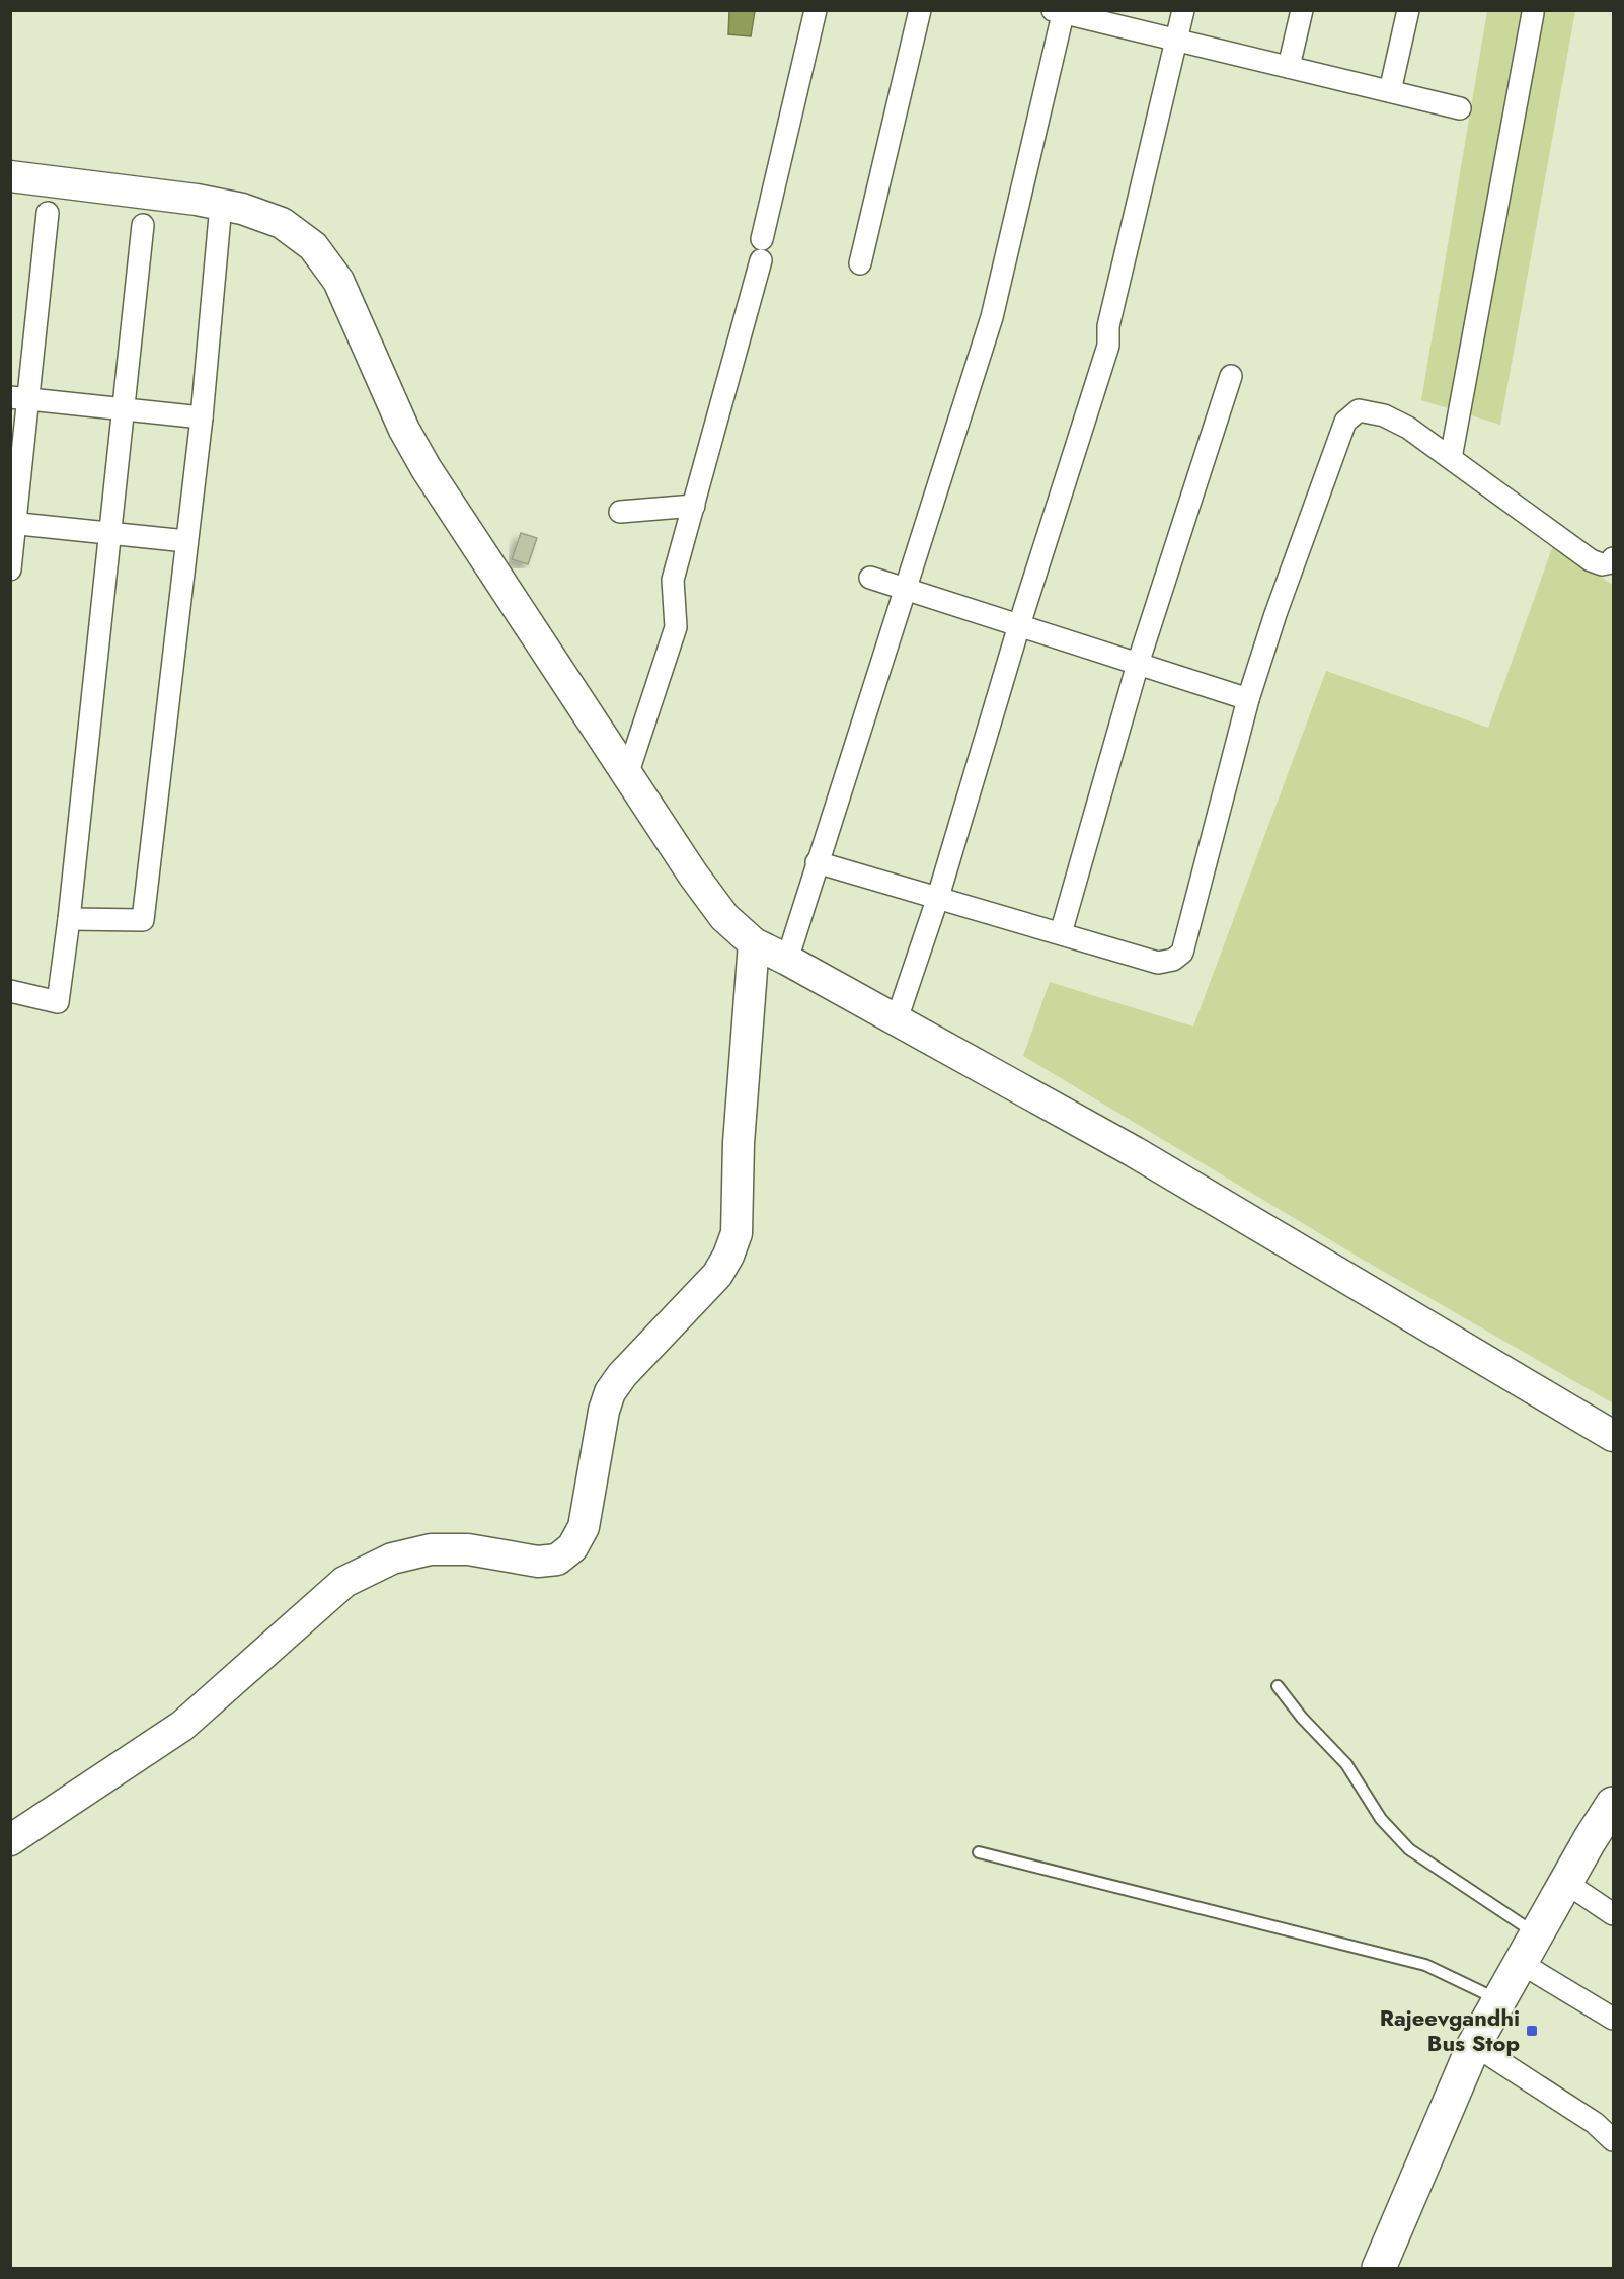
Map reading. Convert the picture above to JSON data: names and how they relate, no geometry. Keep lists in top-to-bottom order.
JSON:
{
  "places": {
    "transit": ["Rajeevgandhi Bus Stop"]
  }
}
